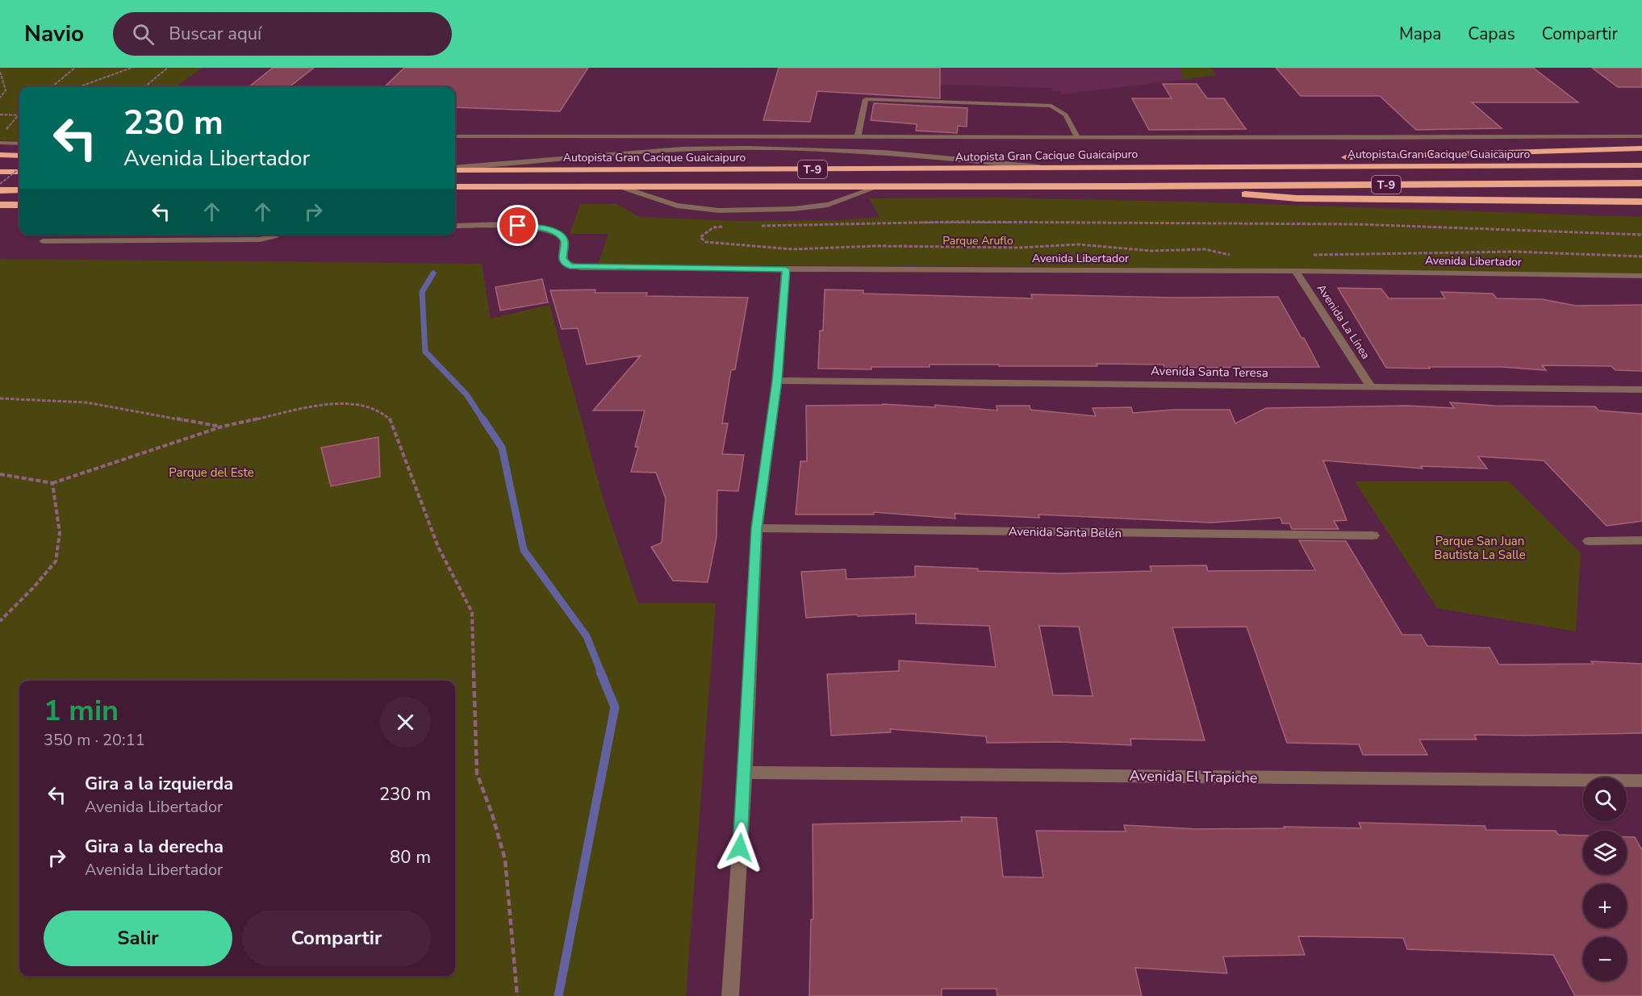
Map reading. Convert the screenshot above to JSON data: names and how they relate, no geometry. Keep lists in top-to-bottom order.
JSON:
{
  "streets": {
    "highway": ["Autopista Gran Cacique Guaicaipuro", "T-9"],
    "street": [
      "Avenida Libertador",
      "Avenida La Línea",
      "Avenida Santa Teresa",
      "Avenida Santa Belén",
      "Avenida El Trapiche"
    ]
  },
  "crossings": [
    ["Avenida Libertador", "Avenida La Línea"],
    ["Avenida La Línea", "Avenida Santa Teresa"]
  ],
  "parks": ["Parque Aruflo", "Parque del Este", "Parque San Juan Bautista La Salle"],
  "page": {
    "header": "Navio",
    "search": "Buscar aquí",
    "nav": ["Mapa", "Capas", "Compartir"],
    "turn": ["230 m", "Avenida Libertador"],
    "heading": ["1 min", "350 m · 20:11"],
    "list": [
      {
        "name": "Gira a la izquierda",
        "note": "Avenida Libertador",
        "value": "230 m"
      },
      {
        "name": "Gira a la derecha",
        "note": "Avenida Libertador",
        "value": "80 m"
      }
    ],
    "map_buttons": ["+", "−"],
    "buttons": ["Salir", "Compartir"]
  }
}
